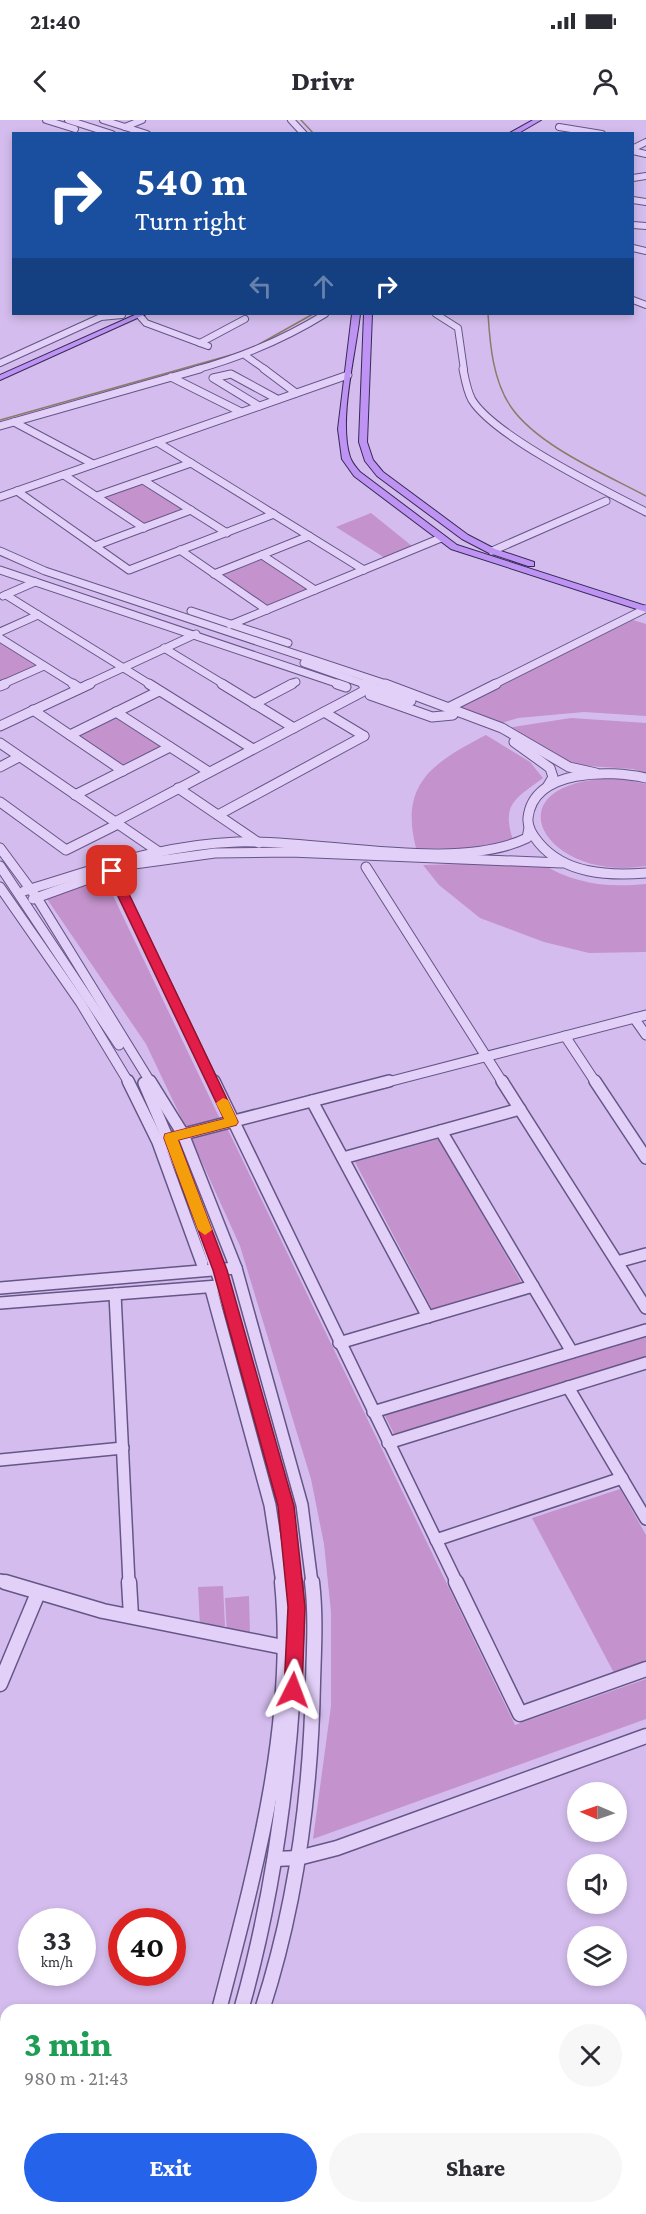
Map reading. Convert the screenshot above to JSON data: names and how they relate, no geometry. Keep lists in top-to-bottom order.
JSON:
{
  "north": "left",
  "page": {
    "status": "21:40",
    "header": "Drivr",
    "turn": ["540 m", "Turn right"],
    "speed": "33 km/h",
    "limit": "40",
    "heading": ["3 min", "980 m · 21:43"],
    "buttons": ["Exit", "Share"]
  }
}
